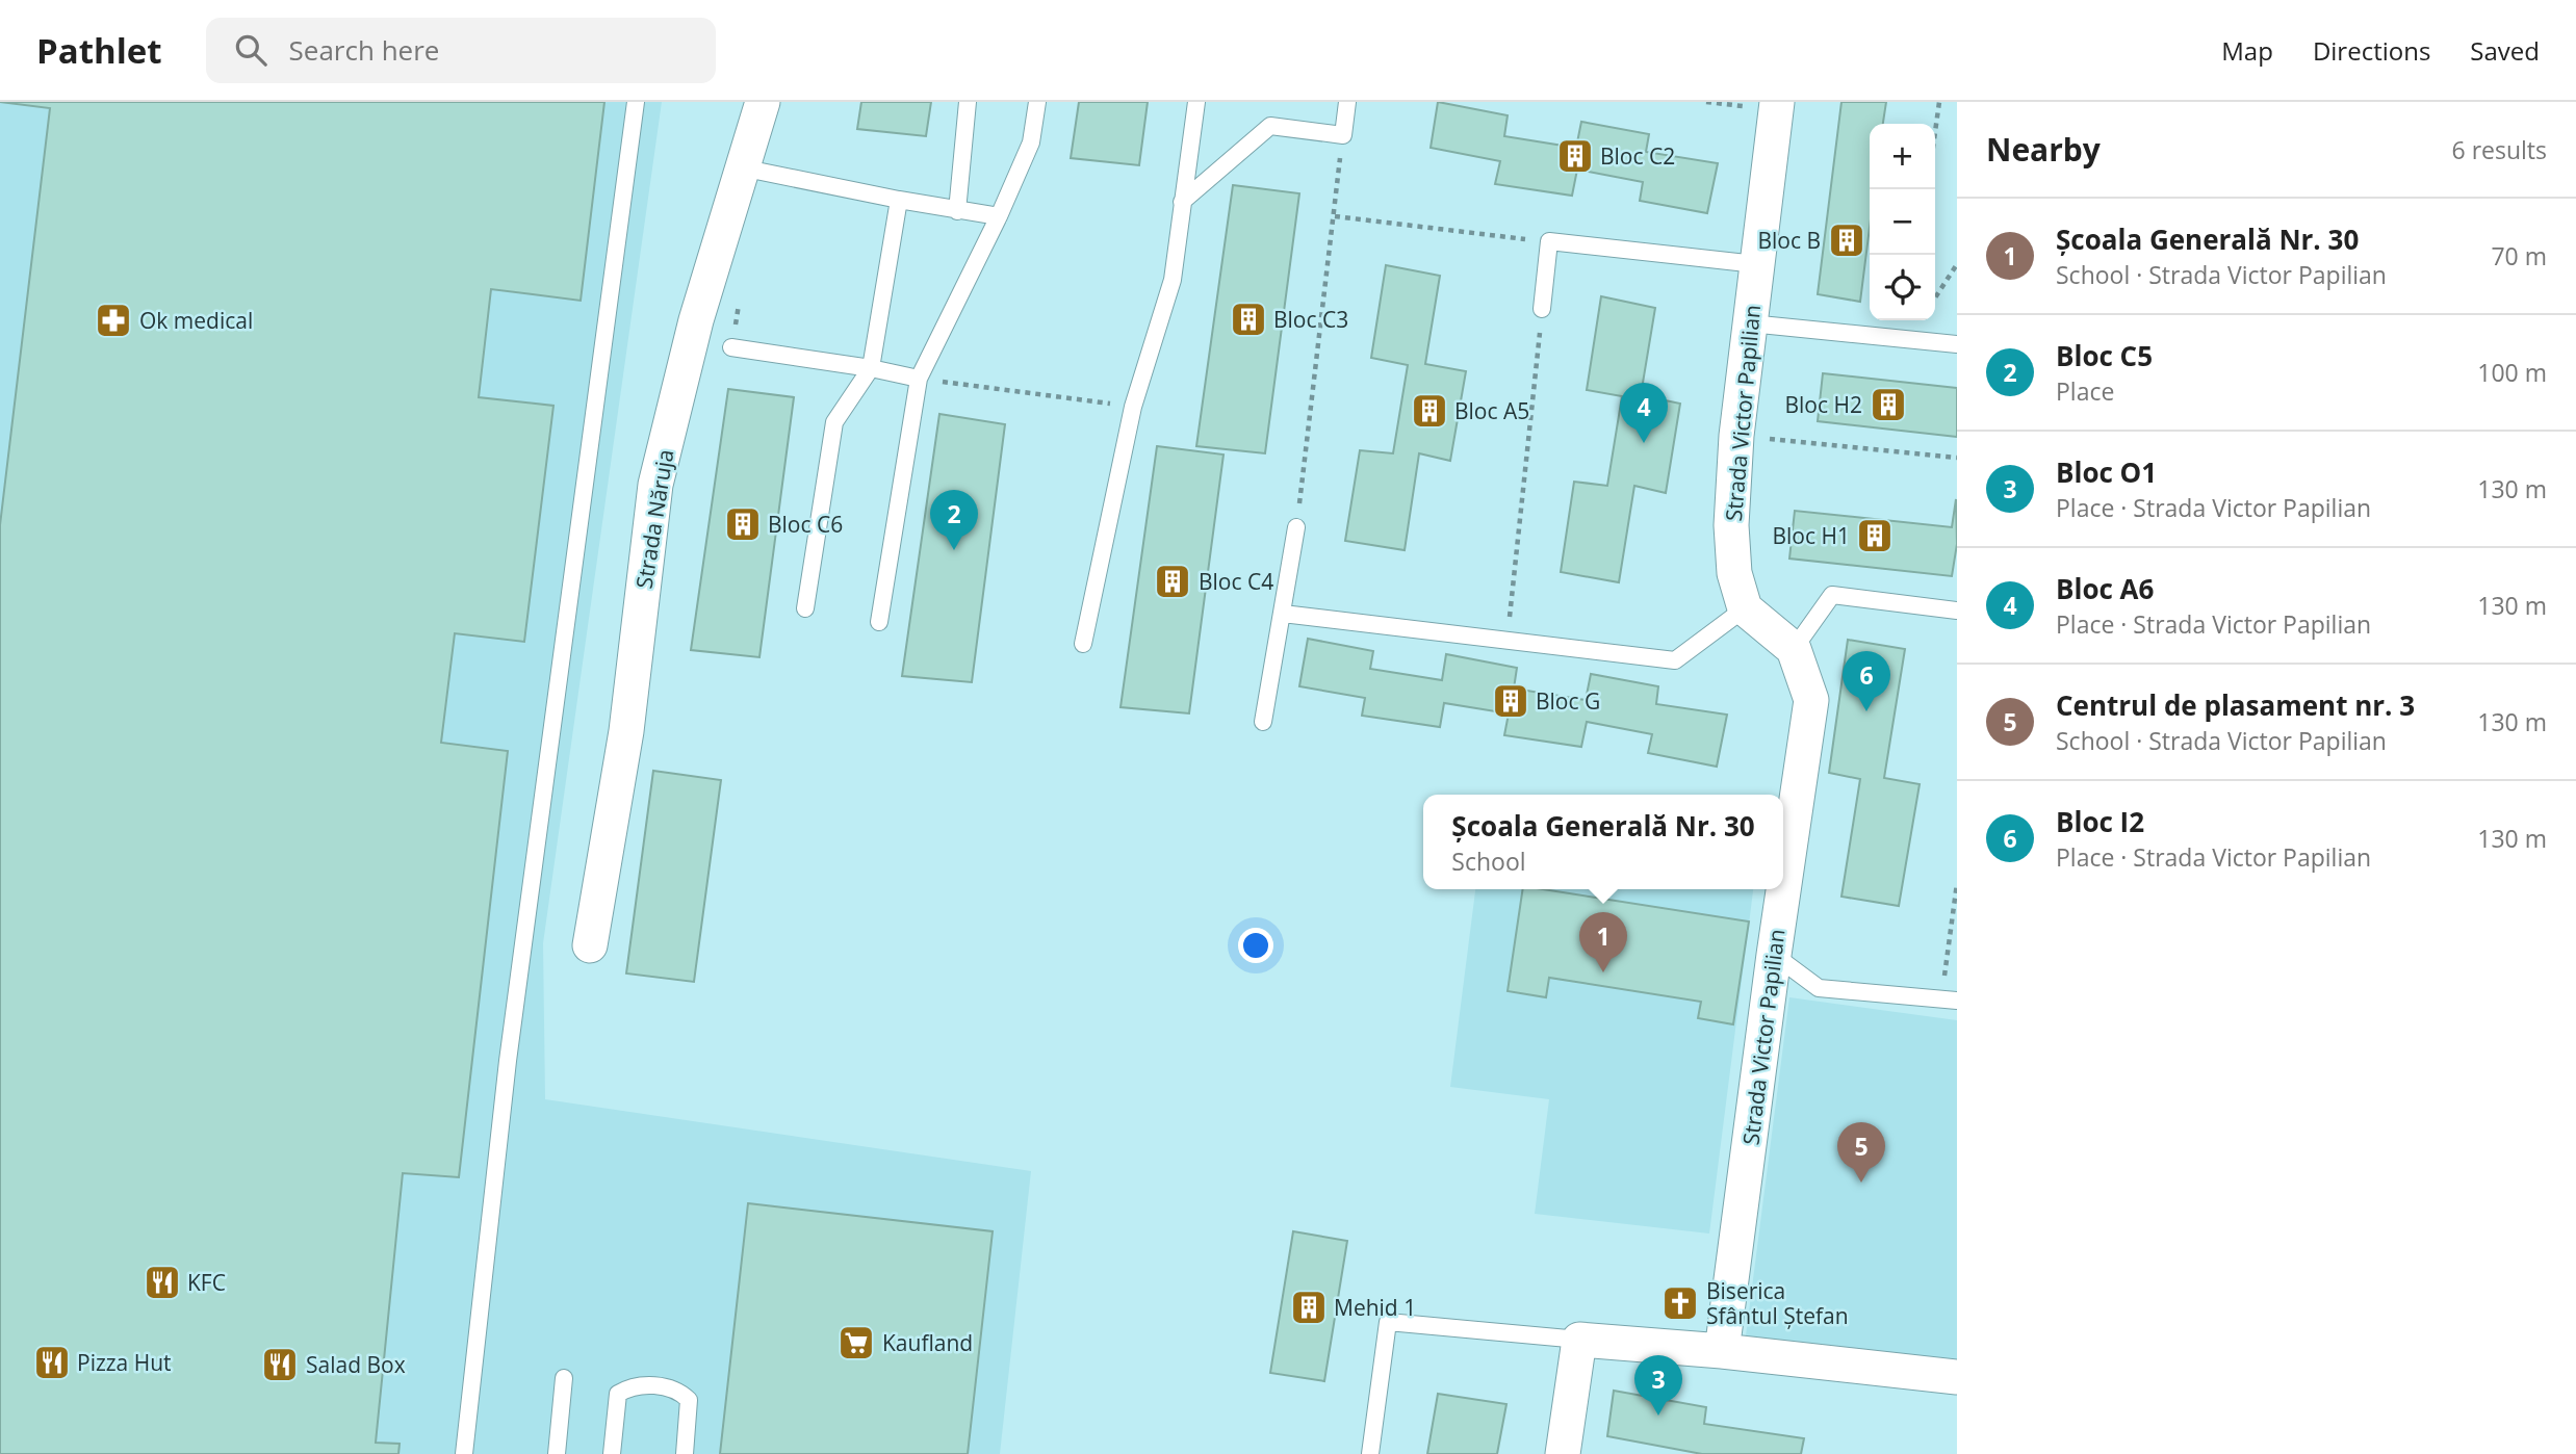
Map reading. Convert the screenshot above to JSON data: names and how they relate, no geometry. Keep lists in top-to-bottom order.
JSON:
{
  "streets": {
    "street": ["Strada Victor Papilian", "Strada Năruja"]
  },
  "places": {
    "building": [
      "Bloc C2",
      "Bloc B",
      "Bloc C3",
      "Bloc H2",
      "Bloc A5",
      "Bloc C6",
      "Bloc H1",
      "Bloc C4",
      "Bloc G",
      "Mehid 1"
    ],
    "pharmacy": ["Ok medical"],
    "restaurant": ["KFC", "Pizza Hut", "Salad Box"],
    "church": ["Biserica Sfântul Ștefan"],
    "supermarket": ["Kaufland"]
  },
  "page": {
    "header": "Pathlet",
    "search": "Search here",
    "nav": ["Map", "Directions", "Saved"],
    "heading": ["Nearby", "6 results"],
    "map_buttons": ["+", "−"],
    "list": [
      {
        "mark": "1",
        "name": "Școala Generală Nr. 30",
        "note": "School · Strada Victor Papilian",
        "value": "70 m"
      },
      {
        "mark": "2",
        "name": "Bloc C5",
        "note": "Place",
        "value": "100 m"
      },
      {
        "mark": "3",
        "name": "Bloc O1",
        "note": "Place · Strada Victor Papilian",
        "value": "130 m"
      },
      {
        "mark": "4",
        "name": "Bloc A6",
        "note": "Place · Strada Victor Papilian",
        "value": "130 m"
      },
      {
        "mark": "5",
        "name": "Centrul de plasament nr. 3",
        "note": "School · Strada Victor Papilian",
        "value": "130 m"
      },
      {
        "mark": "6",
        "name": "Bloc I2",
        "note": "Place · Strada Victor Papilian",
        "value": "130 m"
      }
    ],
    "pins": [
      "4",
      "2",
      "6",
      "1",
      "5",
      "3"
    ],
    "popup": ["Școala Generală Nr. 30", "School"]
  }
}
